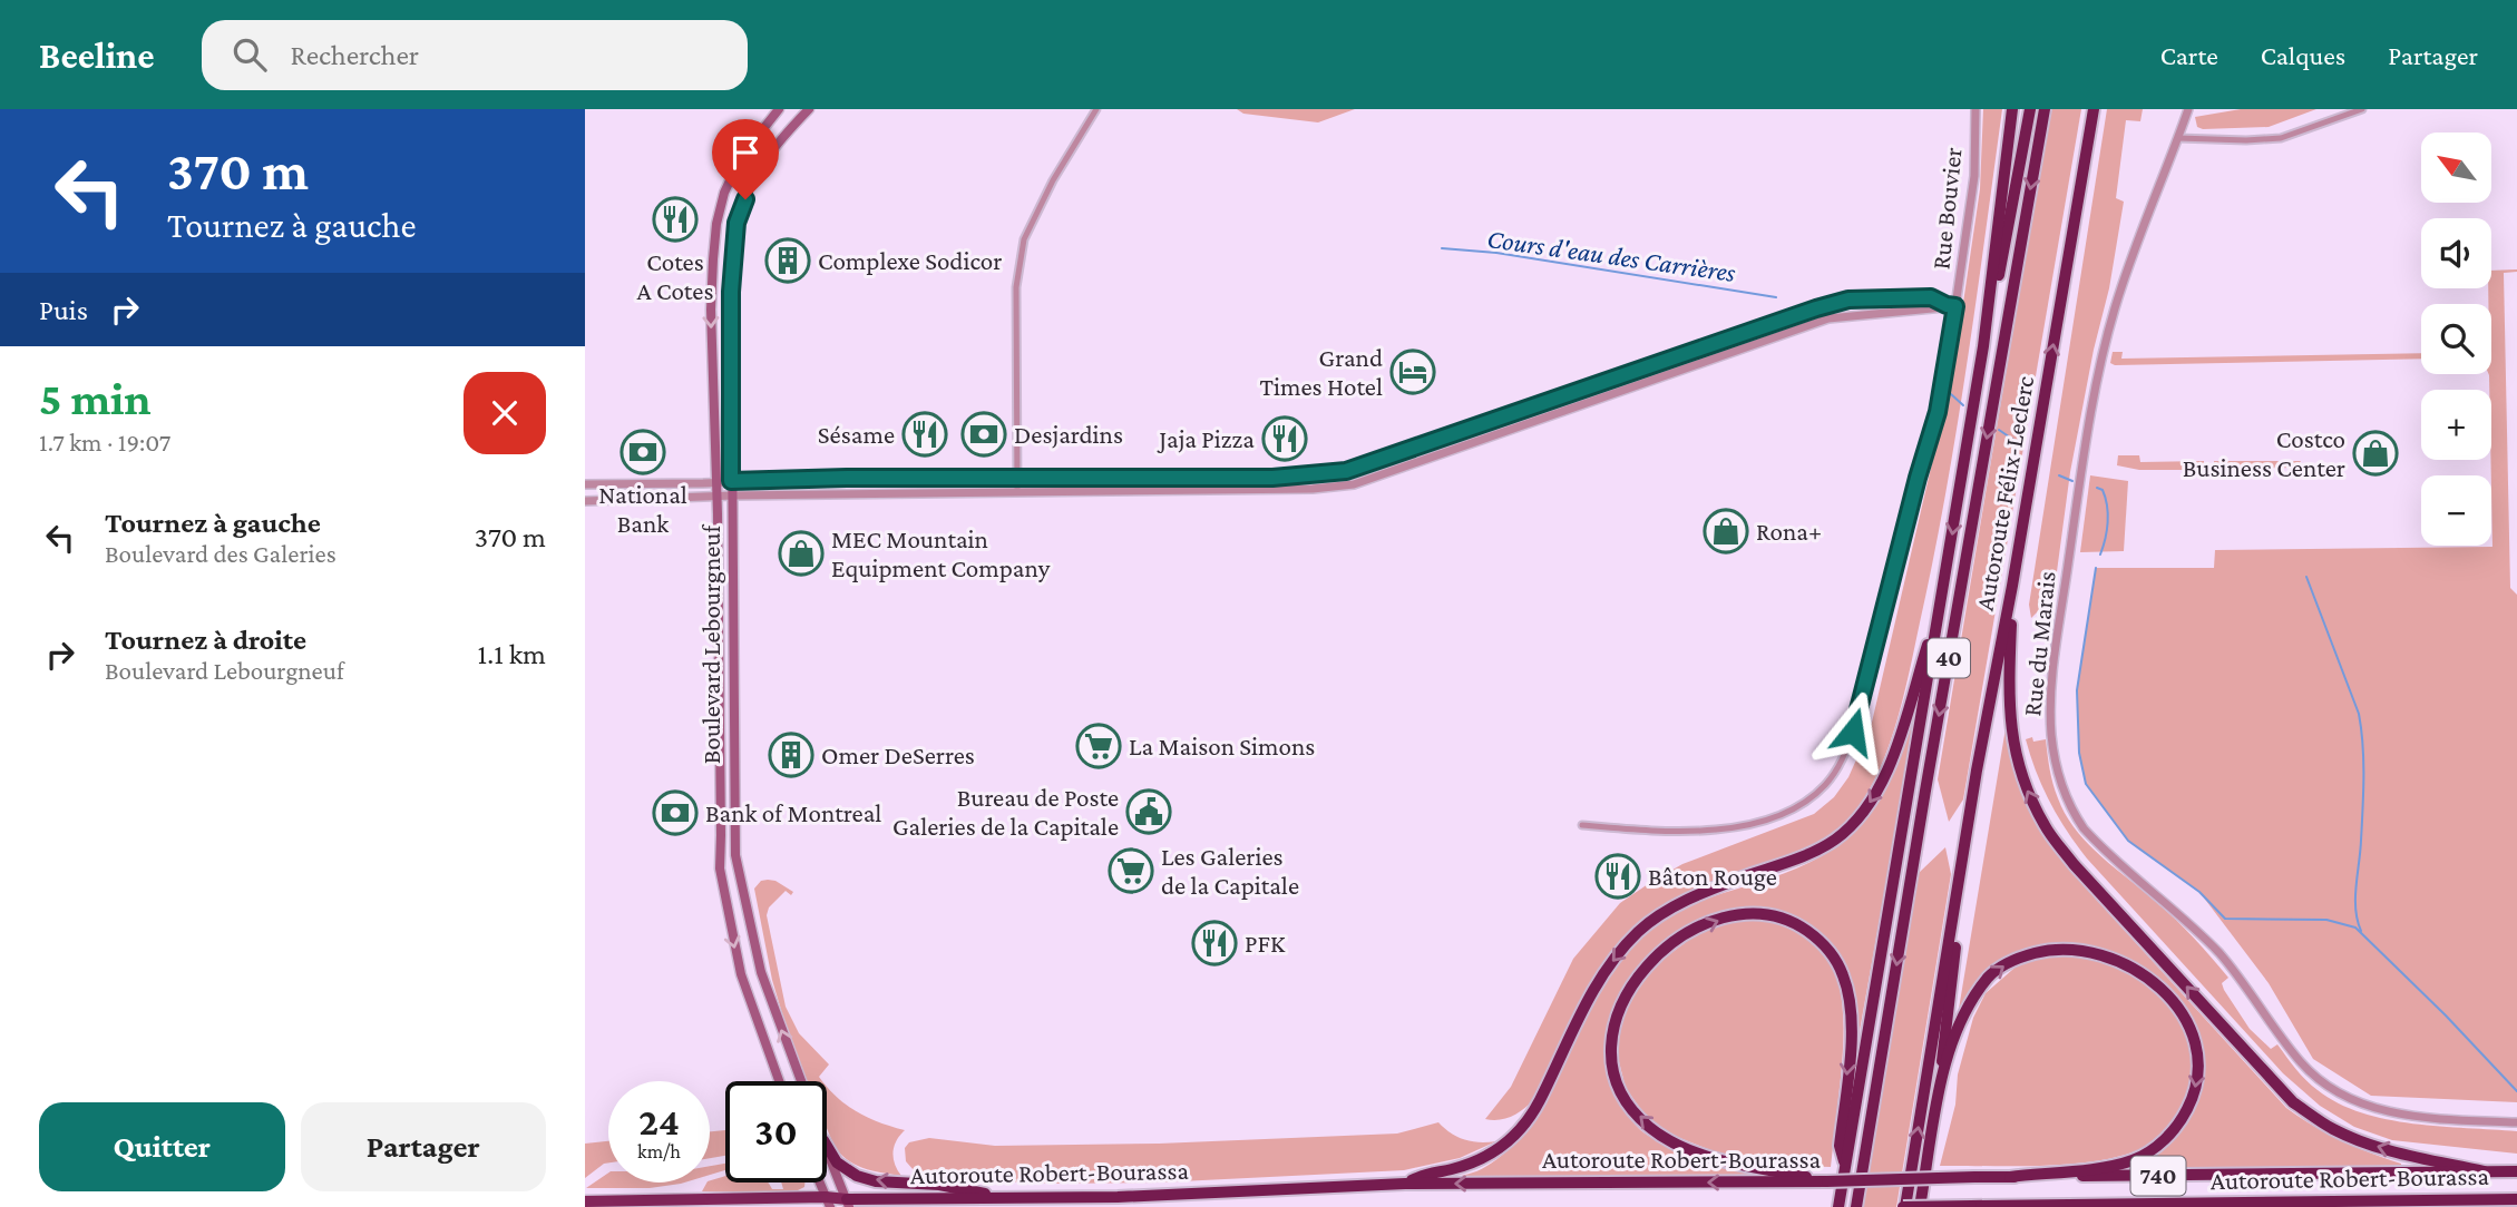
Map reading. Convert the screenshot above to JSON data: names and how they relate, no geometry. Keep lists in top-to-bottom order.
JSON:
{
  "streets": {
    "highway": [
      "Autoroute Félix-Leclerc",
      "40",
      "Autoroute Robert-Bourassa",
      "740"
    ],
    "main road": ["Boulevard Lebourgneuf"],
    "street": ["Rue Bouvier", "Rue du Marais"]
  },
  "crossings": [
    ["Autoroute Félix-Leclerc", "Autoroute Robert-Bourassa"],
    ["Boulevard Lebourgneuf", "Autoroute Robert-Bourassa"]
  ],
  "water": ["Cours d'eau des Carrières"],
  "places": {
    "restaurant": [
      "Cotes A Cotes",
      "Sésame",
      "Jaja Pizza",
      "Bâton Rouge",
      "PFK"
    ],
    "building": ["Complexe Sodicor", "Omer DeSerres"],
    "hotel": ["Grand Times Hotel"],
    "bank": ["Desjardins", "National Bank", "Bank of Montreal"],
    "shop": ["Costco Business Center", "Rona+", "MEC Mountain Equipment Company"],
    "supermarket": ["La Maison Simons", "Les Galeries de la Capitale"],
    "public building": ["Bureau de Poste Galeries de la Capitale"]
  },
  "north": "top left",
  "page": {
    "header": "Beeline",
    "search": "Rechercher",
    "nav": ["Carte", "Calques", "Partager"],
    "turn": ["370 m", "Tournez à gauche"],
    "map_buttons": ["+", "−"],
    "then": "Puis",
    "heading": ["5 min", "1.7 km · 19:07"],
    "list": [
      {
        "name": "Tournez à gauche",
        "note": "Boulevard des Galeries",
        "value": "370 m"
      },
      {
        "name": "Tournez à droite",
        "note": "Boulevard Lebourgneuf",
        "value": "1.1 km"
      }
    ],
    "speed": "24 km/h",
    "limit": "30",
    "buttons": ["Quitter", "Partager"]
  }
}
